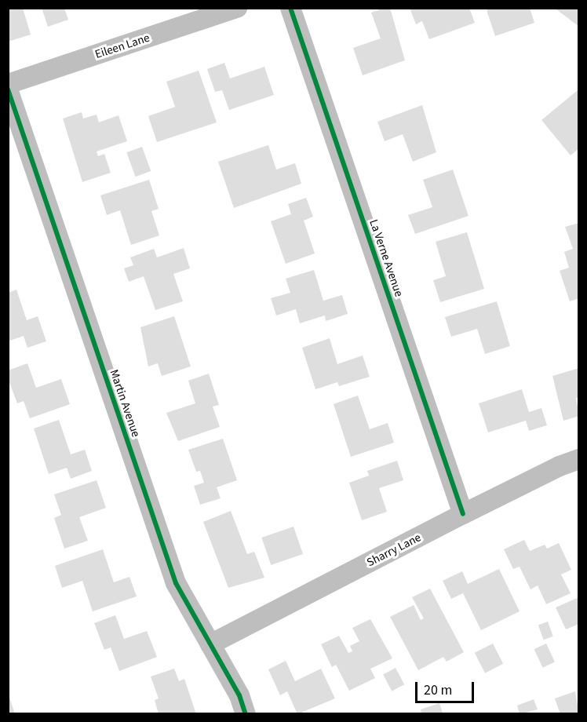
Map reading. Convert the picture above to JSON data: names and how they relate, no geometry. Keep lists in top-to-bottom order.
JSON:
{
  "streets": {
    "street": [
      "Eileen Lane",
      "La Verne Avenue",
      "Martin Avenue",
      "Sharry Lane"
    ]
  },
  "crossings": [
    ["La Verne Avenue", "Sharry Lane"],
    ["Martin Avenue", "Sharry Lane"]
  ],
  "scale_bar": "20 m"
}
